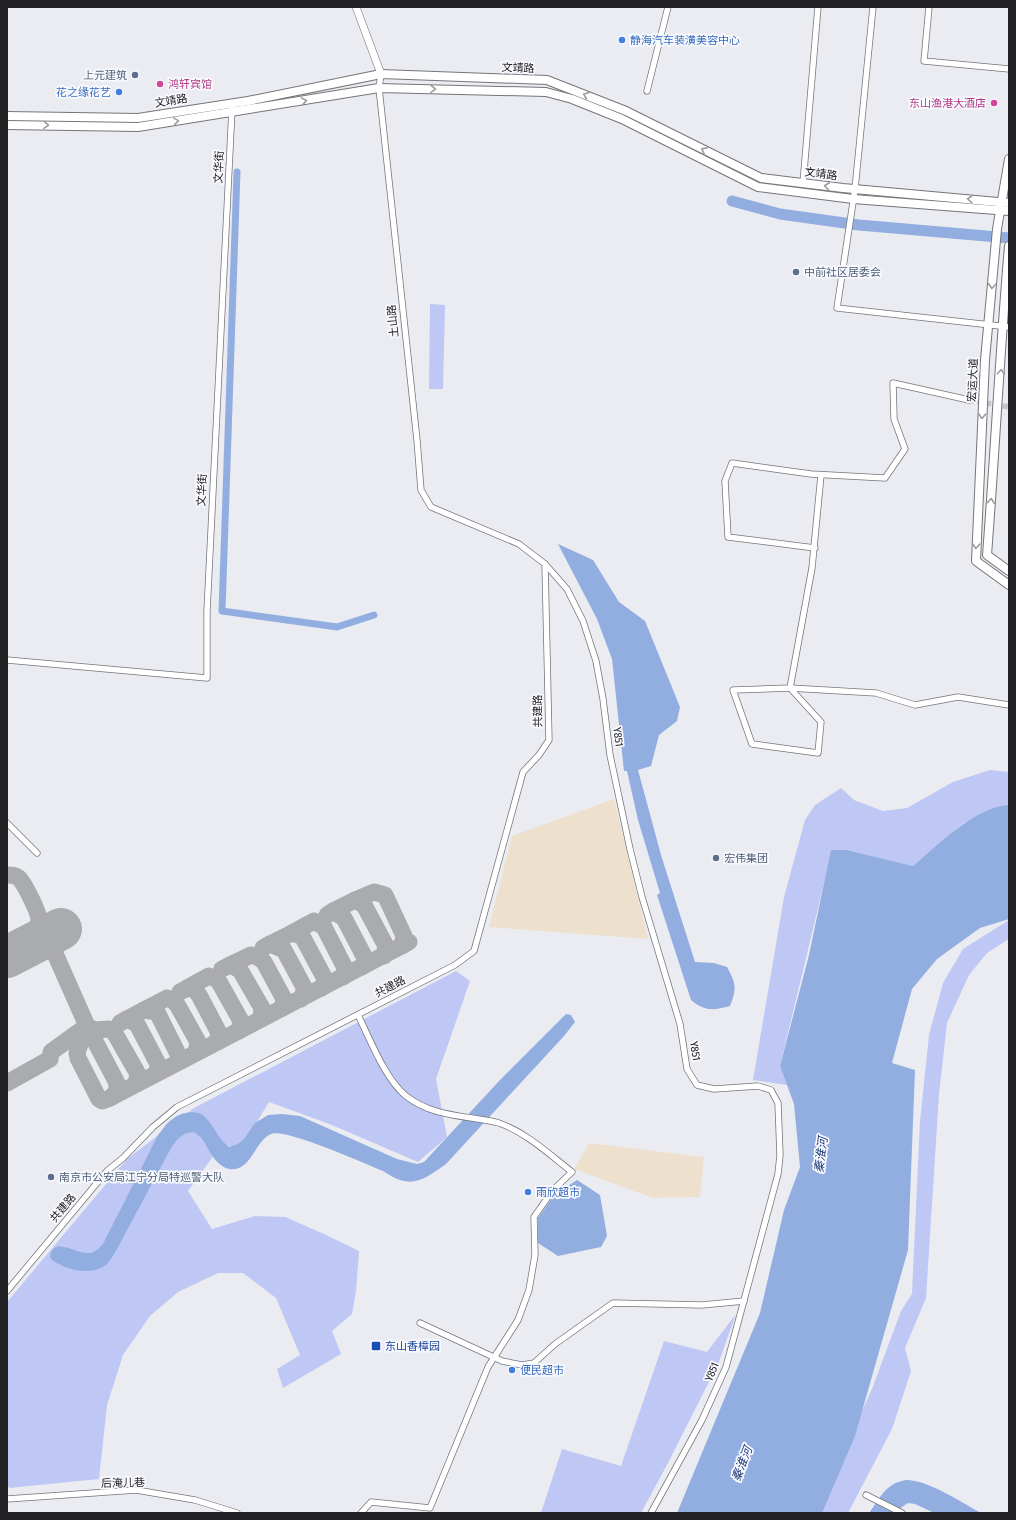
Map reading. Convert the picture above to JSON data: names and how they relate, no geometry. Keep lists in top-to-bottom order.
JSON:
{
  "streets": {
    "main road": ["文靖路", "宏运大道"],
    "street": [
      "文华街",
      "土山路",
      "共建路",
      "Y851",
      "后淹儿巷"
    ]
  },
  "crossings": [
    ["文靖路", "文华街"],
    ["文靖路", "土山路"],
    ["文靖路", "宏运大道"],
    ["土山路", "共建路"],
    ["土山路", "Y851"],
    ["共建路", "Y851"]
  ],
  "water": ["秦淮河"],
  "places": {
    "other": [
      "静海汽车装潢美容中心",
      "上元建筑",
      "鸿轩宾馆",
      "花之缘花艺",
      "东山渔港大酒店",
      "中前社区居委会",
      "宏伟集团",
      "南京市公安局江宁分局特巡警大队",
      "雨欣超市",
      "便民超市"
    ],
    "transit": ["东山香樟园"]
  }
}
